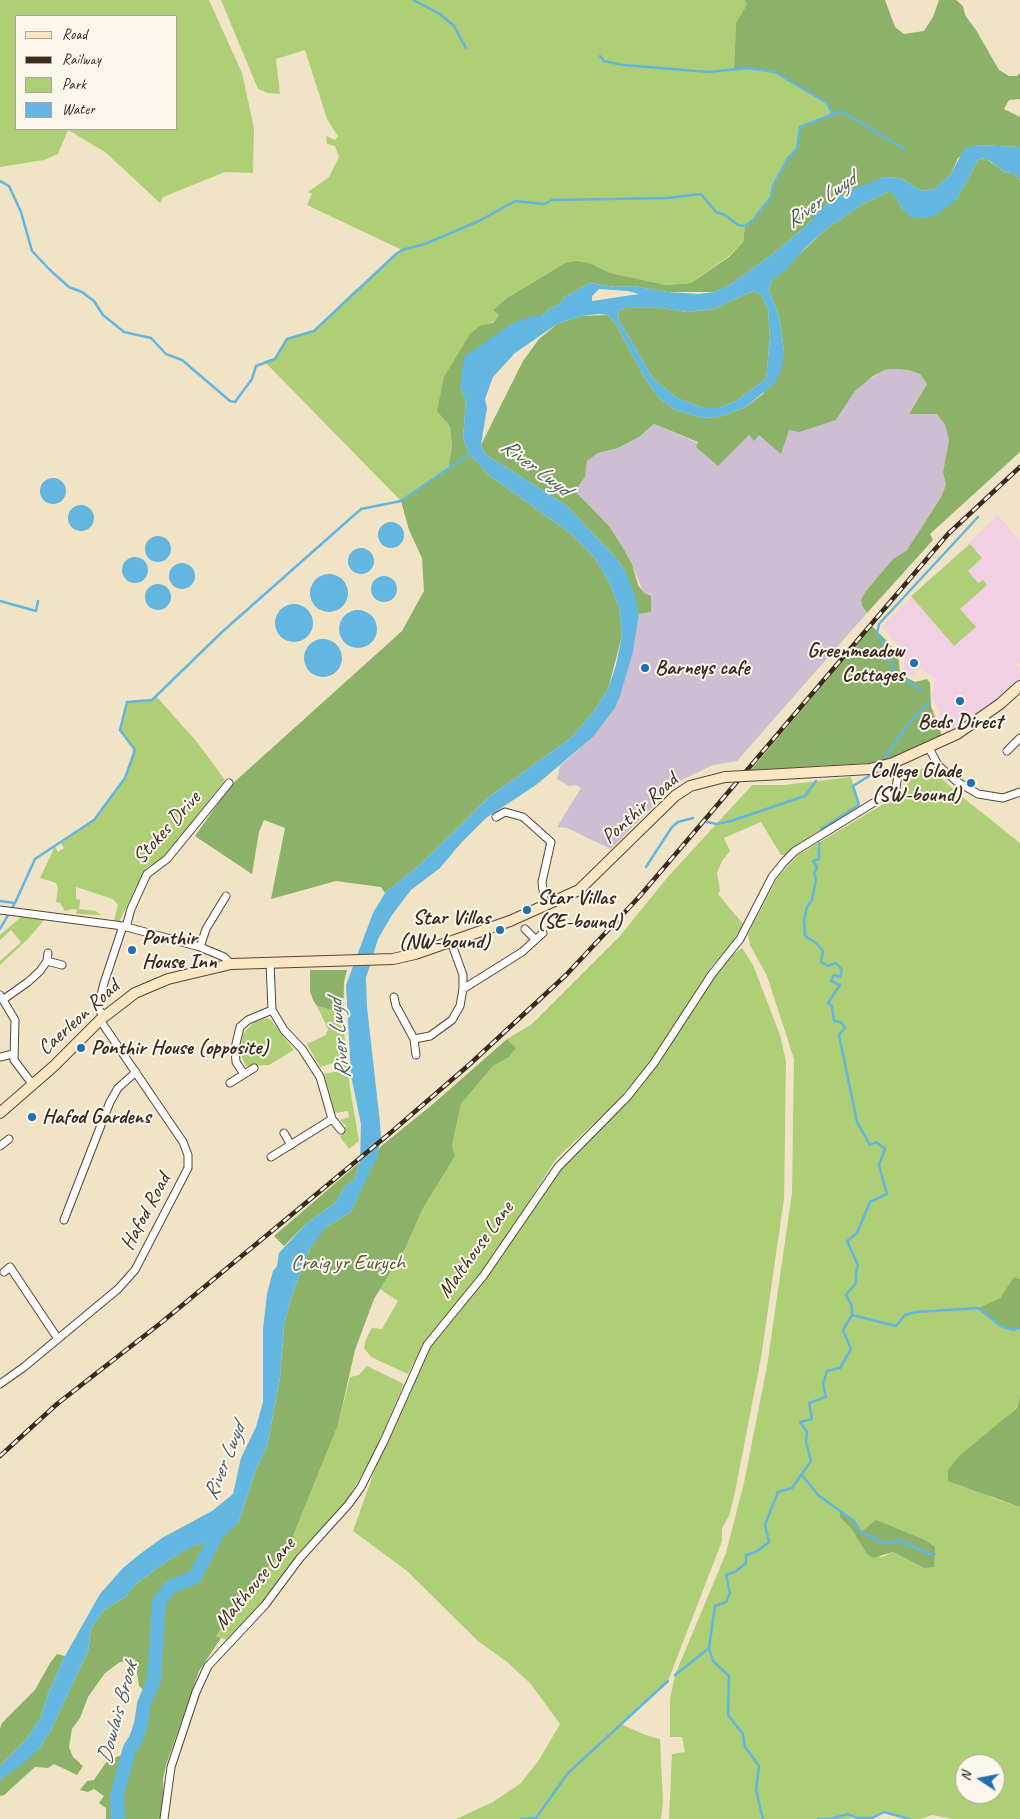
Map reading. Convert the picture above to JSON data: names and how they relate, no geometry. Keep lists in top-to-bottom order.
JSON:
{
  "streets": {
    "main road": ["Ponthir Road", "Caerleon Road"],
    "street": ["Stokes Drive", "Hafod Road", "Malthouse Lane"]
  },
  "crossings": [
    ["Ponthir Road", "Caerleon Road"],
    ["Ponthir Road", "Malthouse Lane"],
    ["Stokes Drive", "Caerleon Road"],
    ["Stokes Drive", "Hafod Road"],
    ["Caerleon Road", "Hafod Road"]
  ],
  "water": ["River Lwyd", "Dowlais Brook"],
  "parks": ["Craig yr Eurych"],
  "places": [
    "Greenmeadow Cottages",
    "Barneys cafe",
    "Beds Direct",
    "College Glade (SW-bound)",
    "Star Villas (SE-bound)",
    "Star Villas (NW-bound)",
    "Ponthir House Inn",
    "Ponthir House (opposite)",
    "Hafod Gardens"
  ],
  "legend": [
    "Road",
    "Railway",
    "Park",
    "Water"
  ],
  "north": "left"
}
